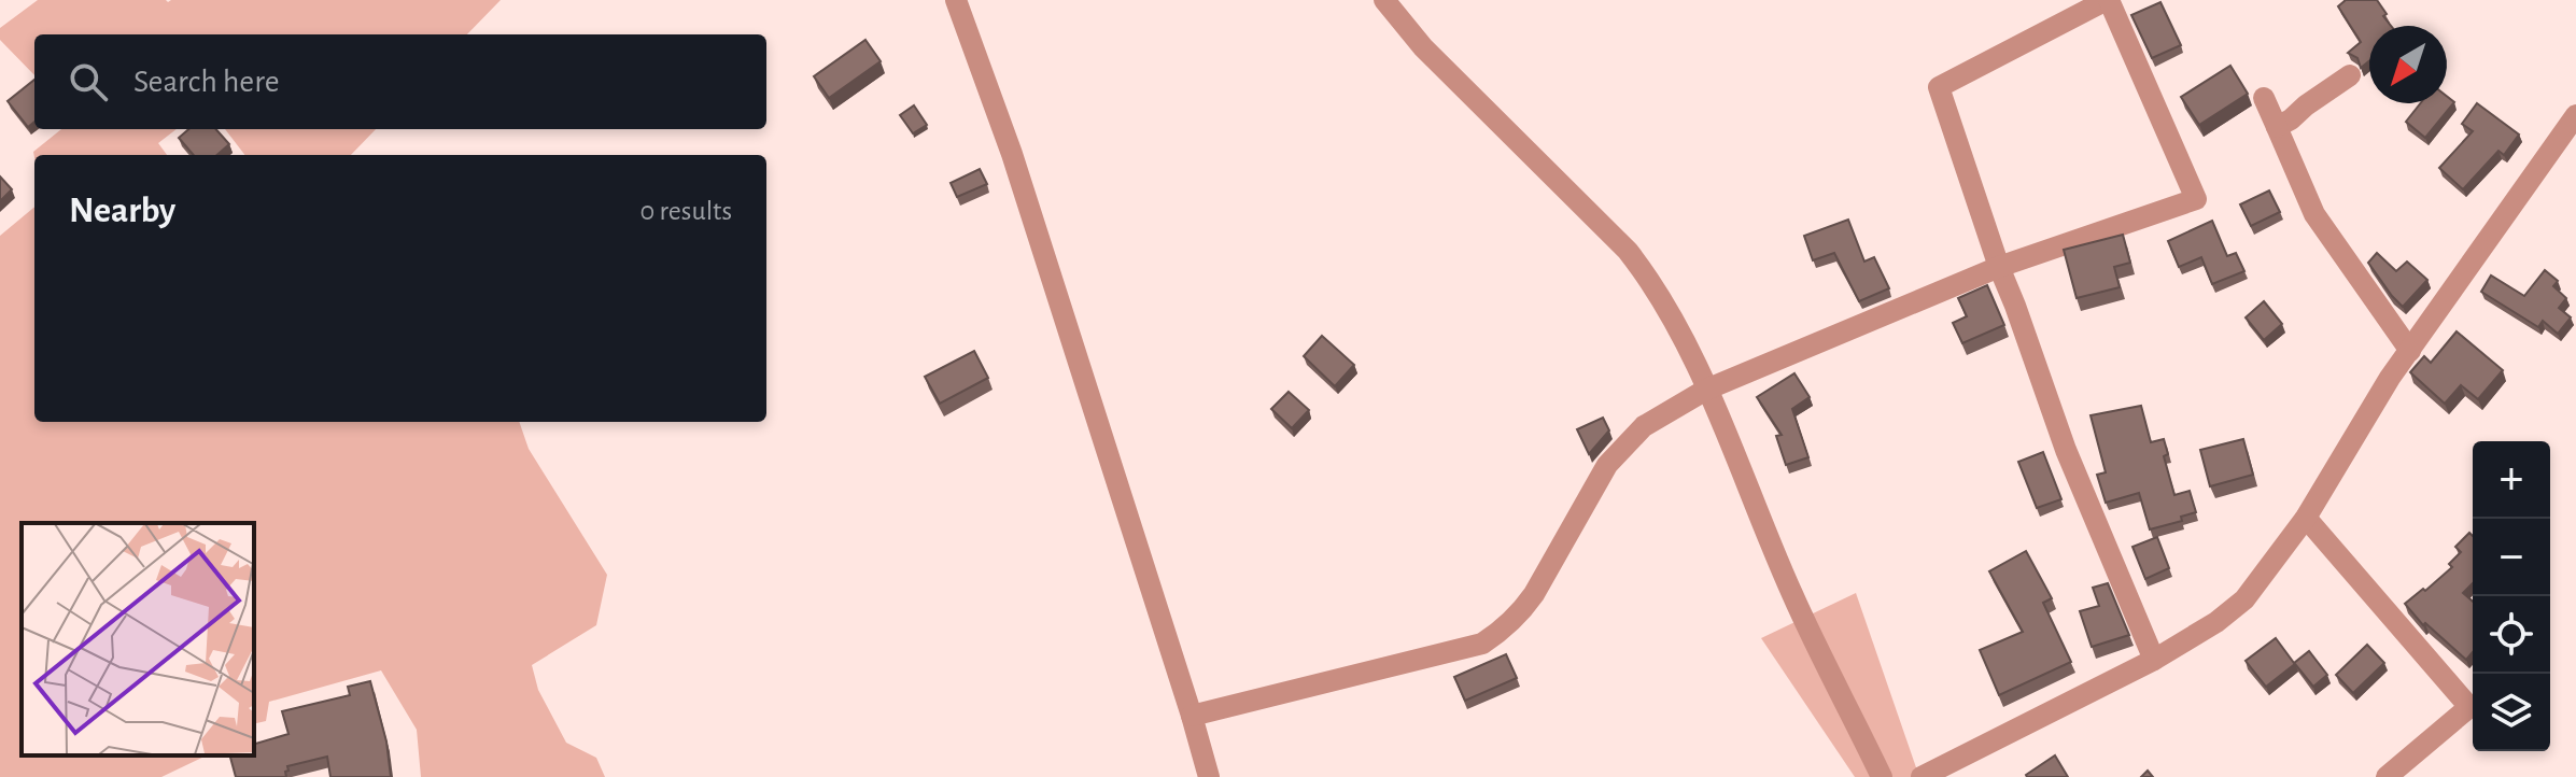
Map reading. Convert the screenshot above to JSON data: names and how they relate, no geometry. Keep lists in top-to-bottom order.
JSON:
{
  "north": "bottom left",
  "page": {
    "search": "Search here",
    "heading": ["Nearby", "0 results"],
    "map_buttons": ["+", "−"]
  }
}
